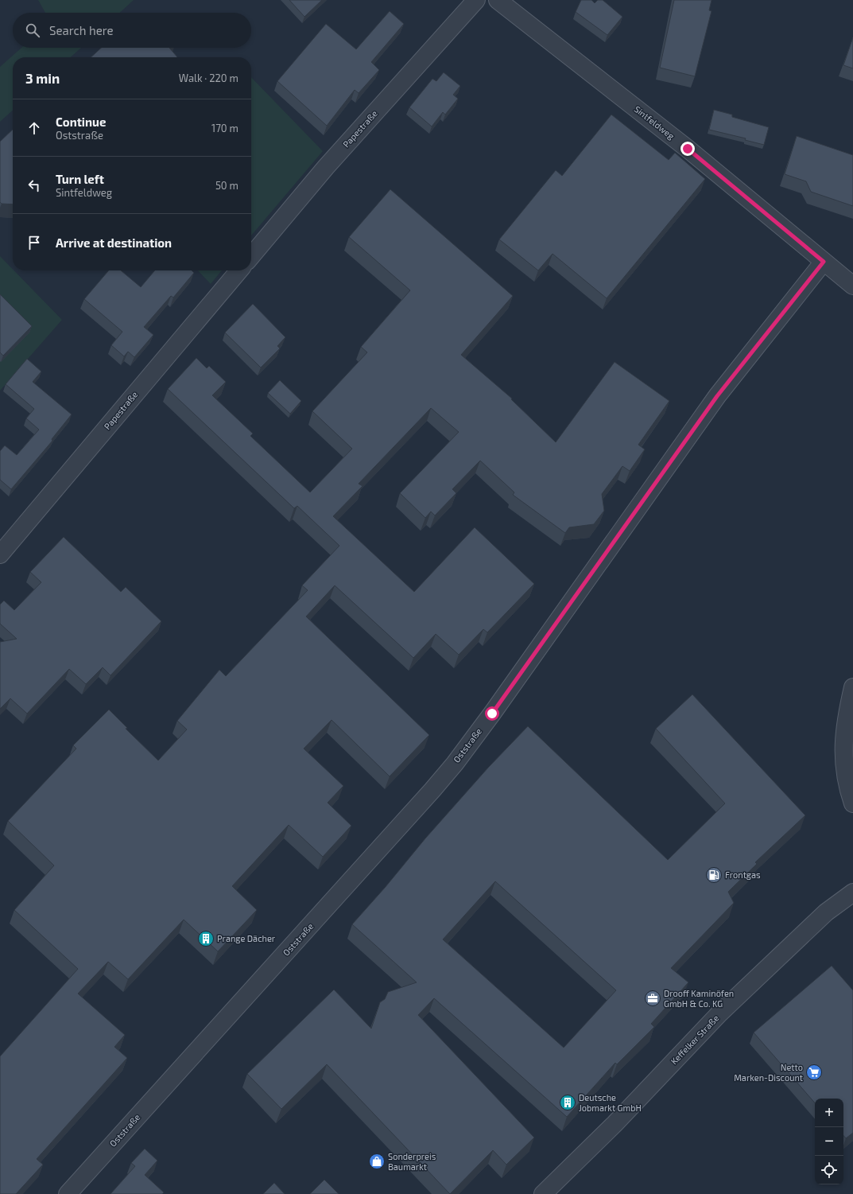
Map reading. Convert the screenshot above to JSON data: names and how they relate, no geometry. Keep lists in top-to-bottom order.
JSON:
{
  "streets": {
    "street": [
      "Sintfeldweg",
      "Papestraße",
      "Oststraße",
      "Keffelker Straße"
    ]
  },
  "crossings": [
    ["Sintfeldweg", "Oststraße"]
  ],
  "places": {
    "fuel station": ["Frontgas"],
    "building": ["Prange Dächer", "Deutsche Jobmarkt GmbH"],
    "office": ["Drooff Kaminöfen GmbH & Co. KG"],
    "supermarket": ["Netto Marken-Discount"],
    "shop": ["Sonderpreis Baumarkt"]
  },
  "page": {
    "search": "Search here",
    "heading": ["3 min", "Walk · 220 m"],
    "list": [
      ["Continue", "Oststraße", "170 m"],
      ["Turn left", "Sintfeldweg", "50 m"],
      "Arrive at destination"
    ],
    "map_buttons": ["+", "−"]
  }
}
